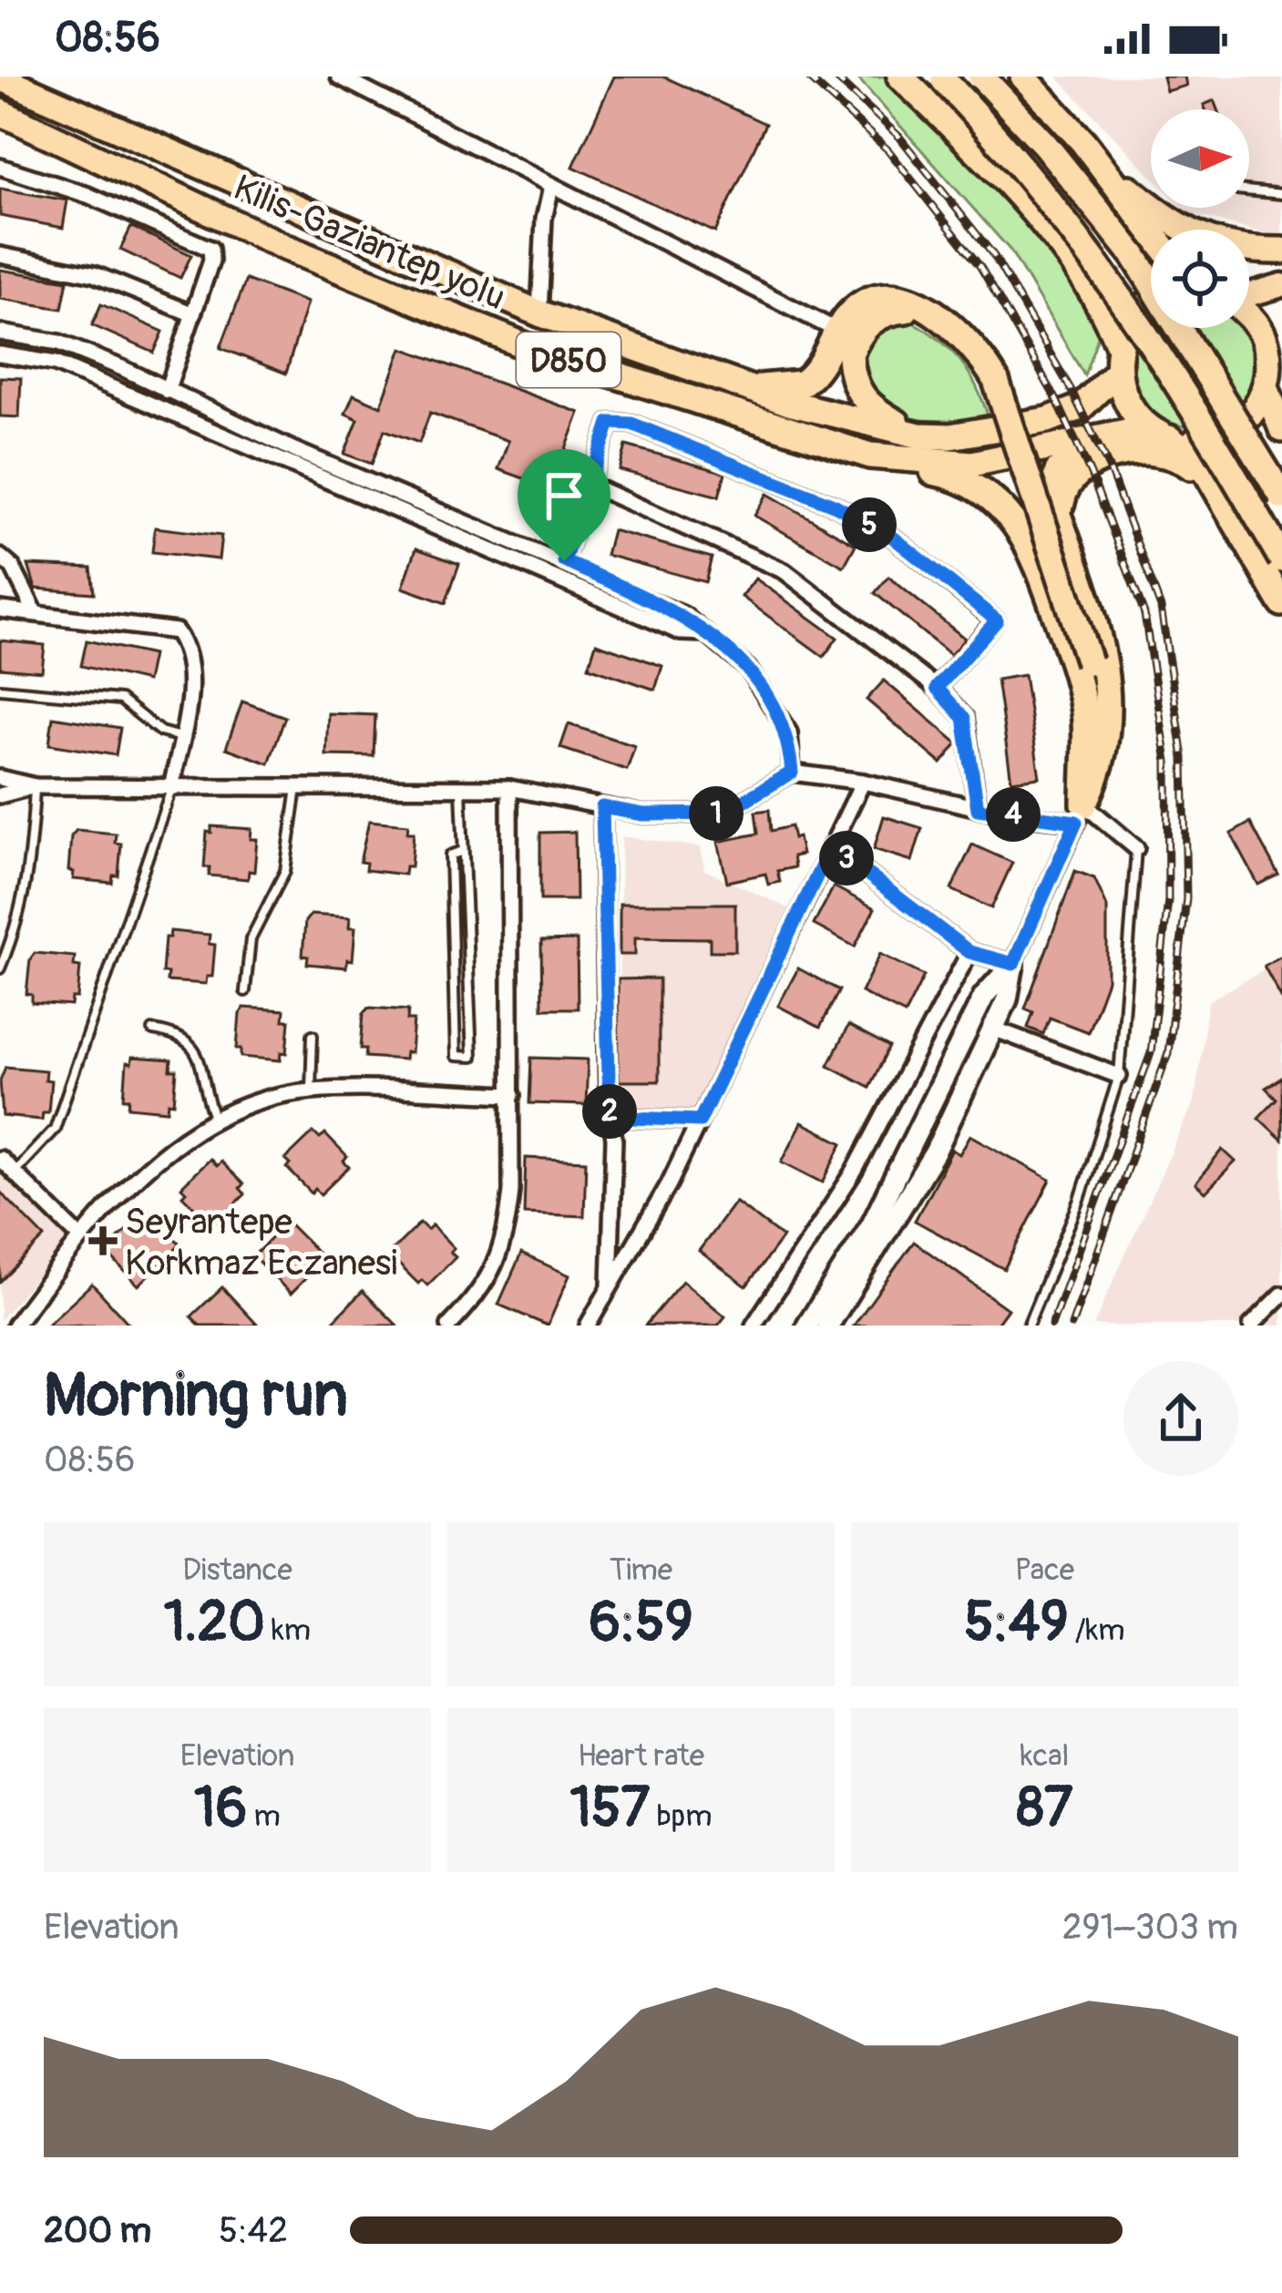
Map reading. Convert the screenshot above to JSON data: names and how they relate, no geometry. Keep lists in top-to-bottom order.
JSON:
{
  "streets": {
    "highway": ["Kilis-Gaziantep yolu", "D850"]
  },
  "places": {
    "health": ["Seyrantepe Korkmaz Eczanesi"]
  },
  "north": "right",
  "page": {
    "status": "08:56",
    "pins": [
      "5",
      "1",
      "4",
      "3",
      "2"
    ],
    "heading": ["Morning run", "08:56"],
    "stats": [
      ["Distance", "1.20 km"],
      ["Time", "6:59"],
      ["Pace", "5:49 /km"],
      ["Elevation", "16 m"],
      ["Heart rate", "157 bpm"],
      ["kcal", "87"]
    ],
    "chart": ["Elevation", "291–303 m"],
    "list": [
      {
        "name": "200 m",
        "note": "5:42"
      }
    ]
  }
}
